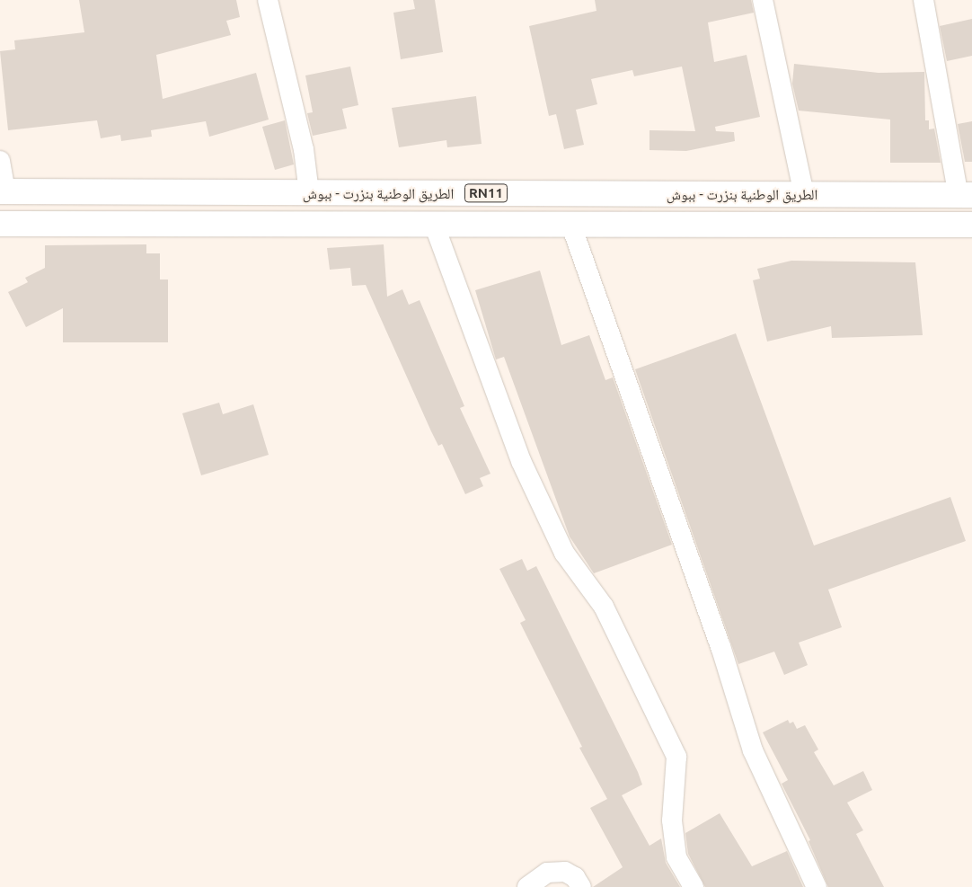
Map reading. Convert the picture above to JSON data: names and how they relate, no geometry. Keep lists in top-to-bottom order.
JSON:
{
  "streets": {
    "main road": ["الطريق الوطنية بنزرت - ببوش", "RN11"]
  }
}
